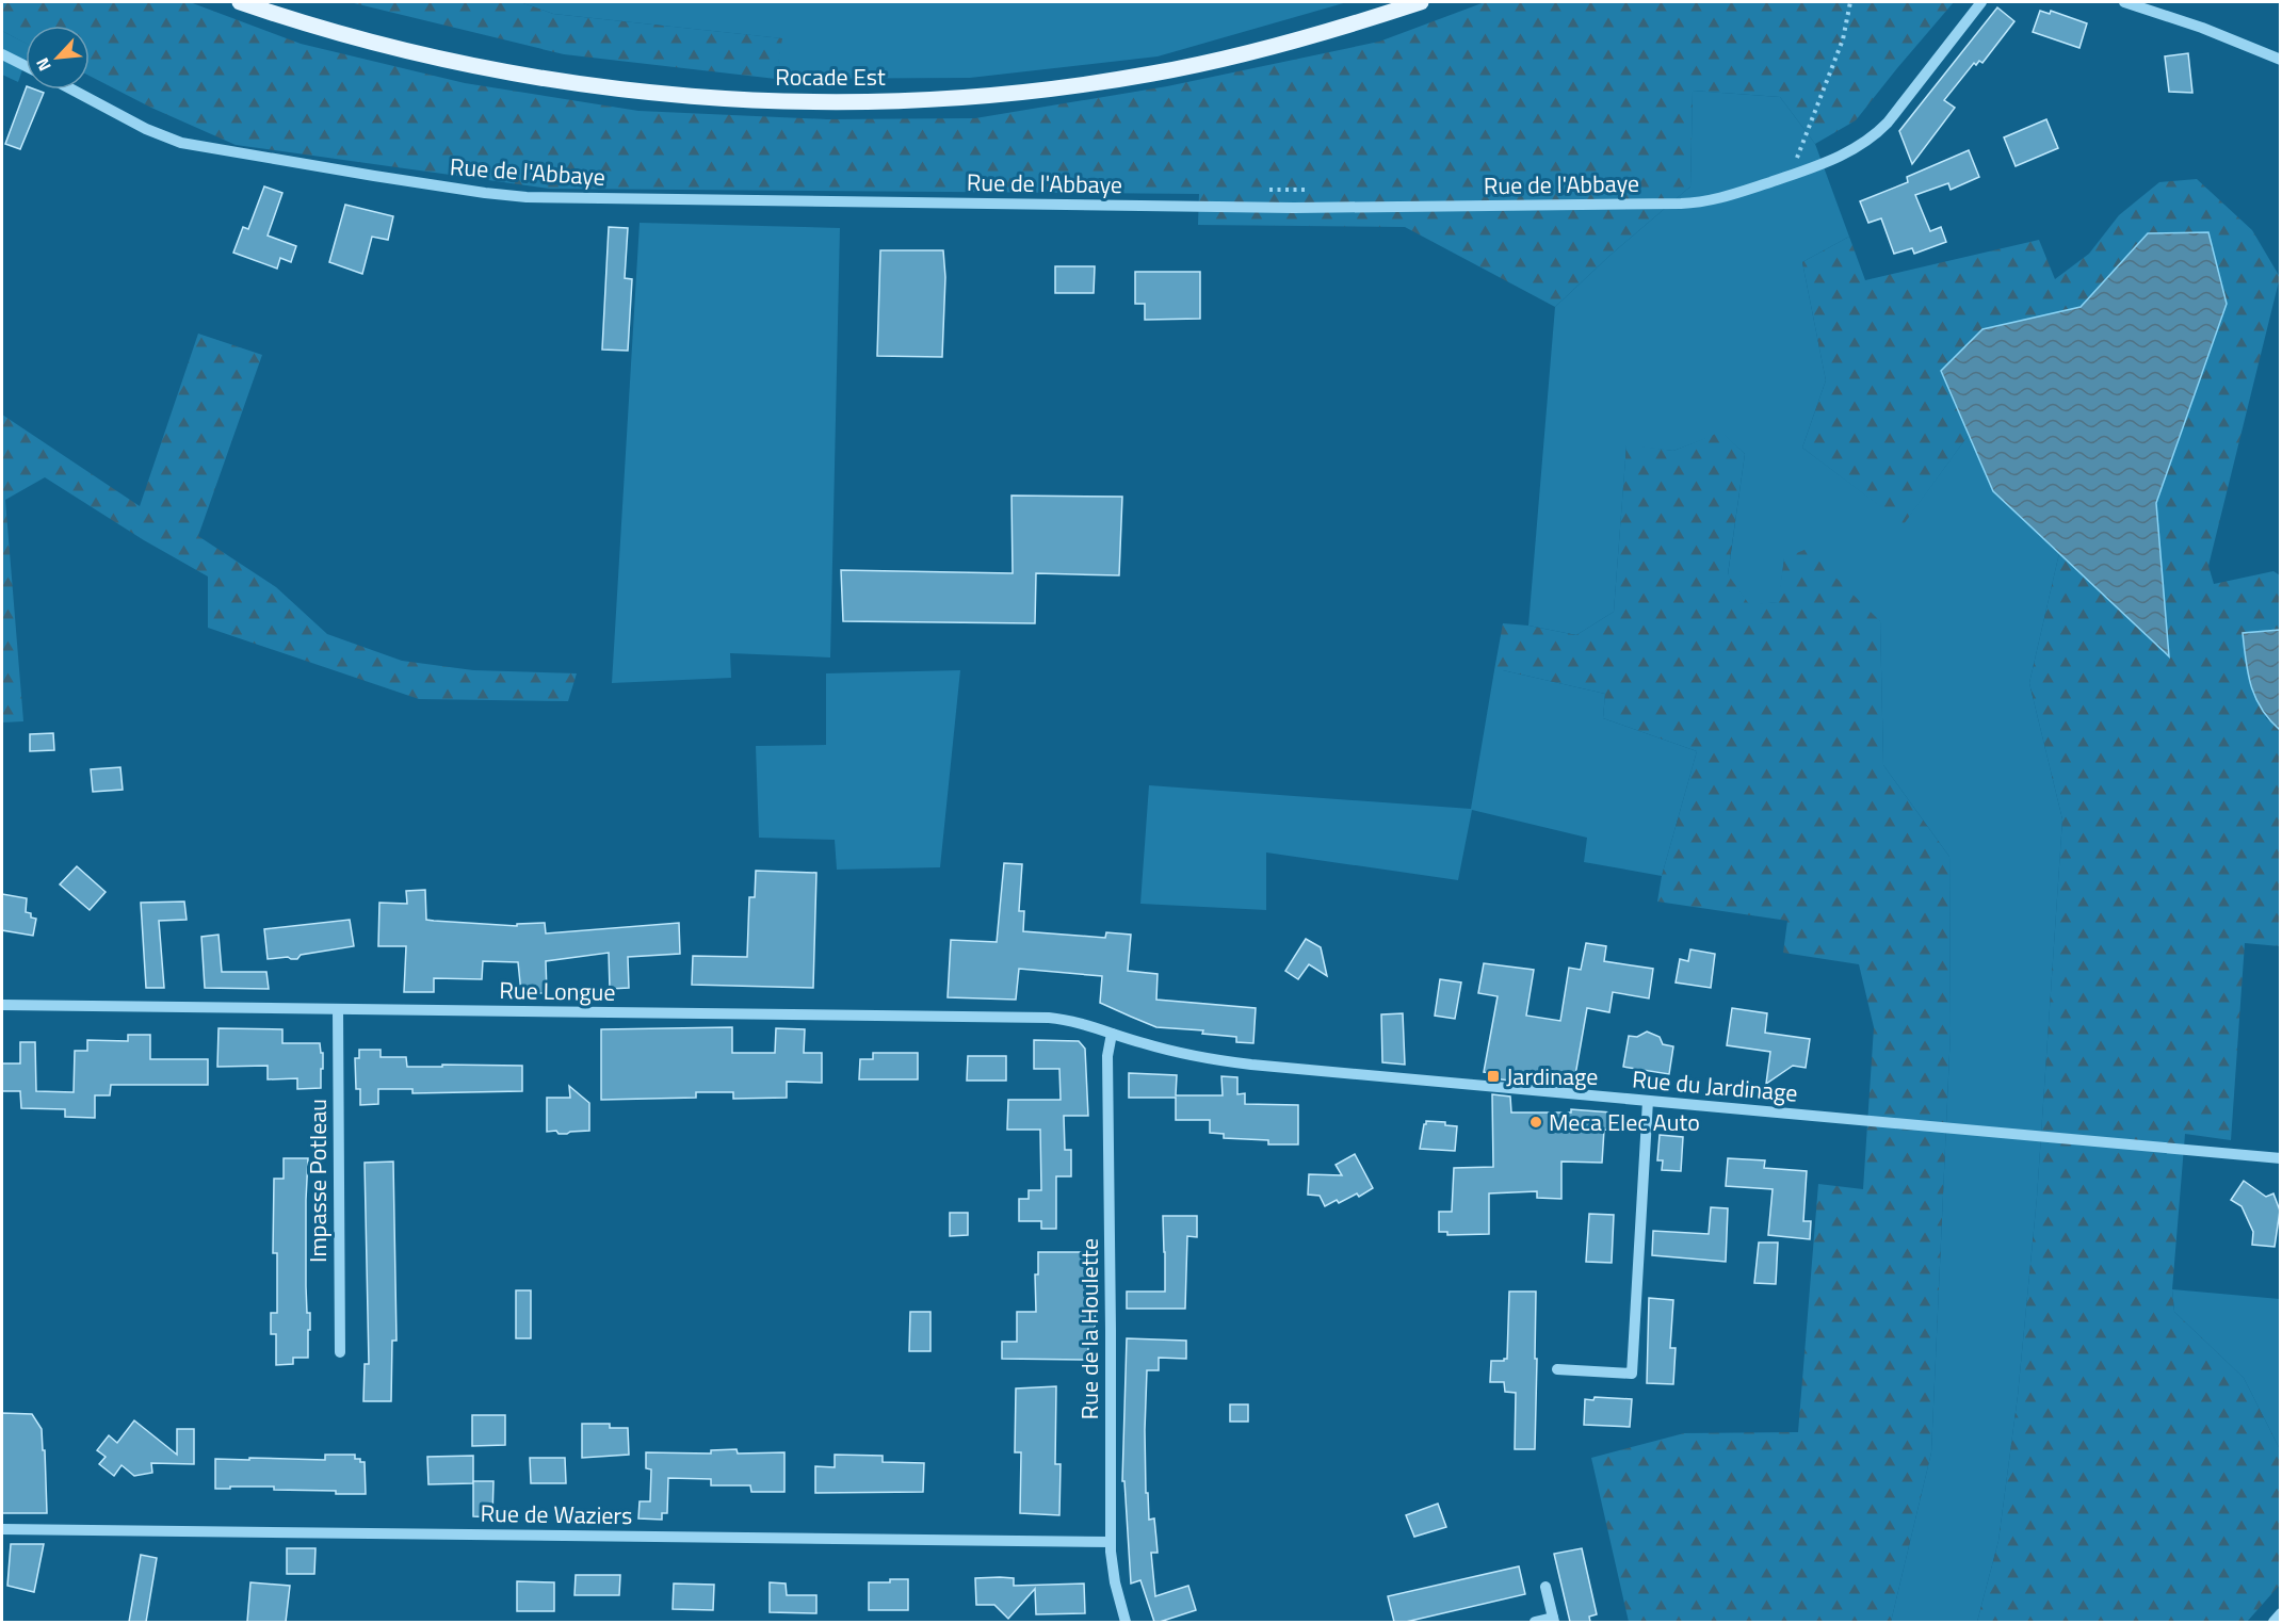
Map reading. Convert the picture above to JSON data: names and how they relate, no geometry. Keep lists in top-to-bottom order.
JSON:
{
  "streets": {
    "main road": ["Rocade Est"],
    "street": [
      "Rue de l'Abbaye",
      "Rue Longue",
      "Rue du Jardinage",
      "Impasse Potleau",
      "Rue de la Houlette",
      "Rue de Waziers"
    ]
  },
  "crossings": [
    ["Rue Longue", "Rue du Jardinage"],
    ["Rue Longue", "Impasse Potleau"],
    ["Rue Longue", "Rue de la Houlette"],
    ["Rue du Jardinage", "Rue de la Houlette"],
    ["Rue de la Houlette", "Rue de Waziers"]
  ],
  "places": {
    "transit": ["Jardinage"],
    "other": ["Meca Elec Auto"]
  },
  "north": "bottom left"
}
